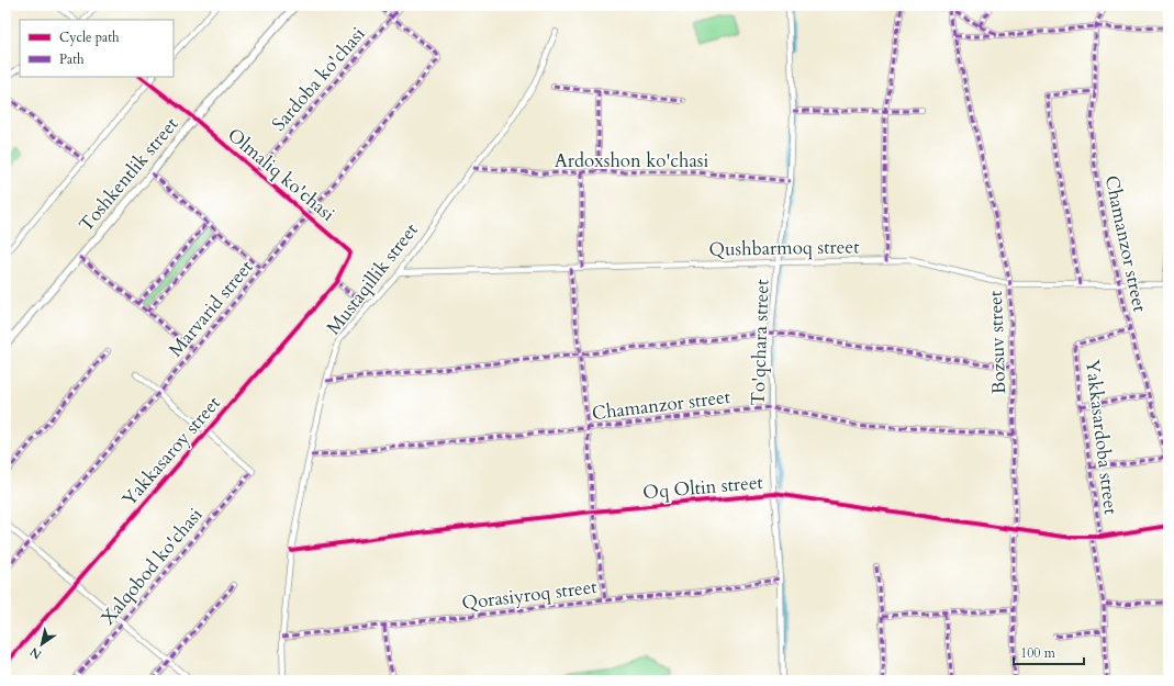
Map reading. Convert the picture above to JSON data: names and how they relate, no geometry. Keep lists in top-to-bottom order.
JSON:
{
  "streets": {
    "main road": ["Toshkentlik street"],
    "street": [
      "Sardoba ko'chasi",
      "Ardoxshon ko'chasi",
      "Olmaliq ko'chasi",
      "Chamanzor street",
      "Qushbarmoq street",
      "Mustaqillik street",
      "Marvarid street",
      "To'qchara street",
      "Bozsuv street",
      "Yakkasardoba street",
      "Yakkasaroy street",
      "Oq Oltin street",
      "Xalqobod ko'chasi",
      "Qorasiyroq street"
    ]
  },
  "crossings": [
    ["Sardoba ko'chasi", "Olmaliq ko'chasi"],
    ["Sardoba ko'chasi", "Marvarid street"],
    ["Ardoxshon ko'chasi", "Mustaqillik street"],
    ["Ardoxshon ko'chasi", "To'qchara street"],
    ["Toshkentlik street", "Olmaliq ko'chasi"],
    ["Olmaliq ko'chasi", "Marvarid street"],
    ["Olmaliq ko'chasi", "Yakkasaroy street"],
    ["Chamanzor street", "Qushbarmoq street"],
    ["Chamanzor street", "Mustaqillik street"],
    ["Chamanzor street", "To'qchara street"],
    ["Chamanzor street", "Bozsuv street"],
    ["Chamanzor street", "Yakkasardoba street"],
    ["Qushbarmoq street", "Mustaqillik street"],
    ["Qushbarmoq street", "To'qchara street"],
    ["Qushbarmoq street", "Bozsuv street"],
    ["Mustaqillik street", "Oq Oltin street"],
    ["Mustaqillik street", "Qorasiyroq street"],
    ["To'qchara street", "Oq Oltin street"],
    ["To'qchara street", "Qorasiyroq street"],
    ["Bozsuv street", "Oq Oltin street"],
    ["Yakkasardoba street", "Oq Oltin street"],
    ["Yakkasaroy street", "Xalqobod ko'chasi"]
  ],
  "legend": ["Cycle path", "Path"],
  "scale_bar": "100 m",
  "north": "bottom left"
}
